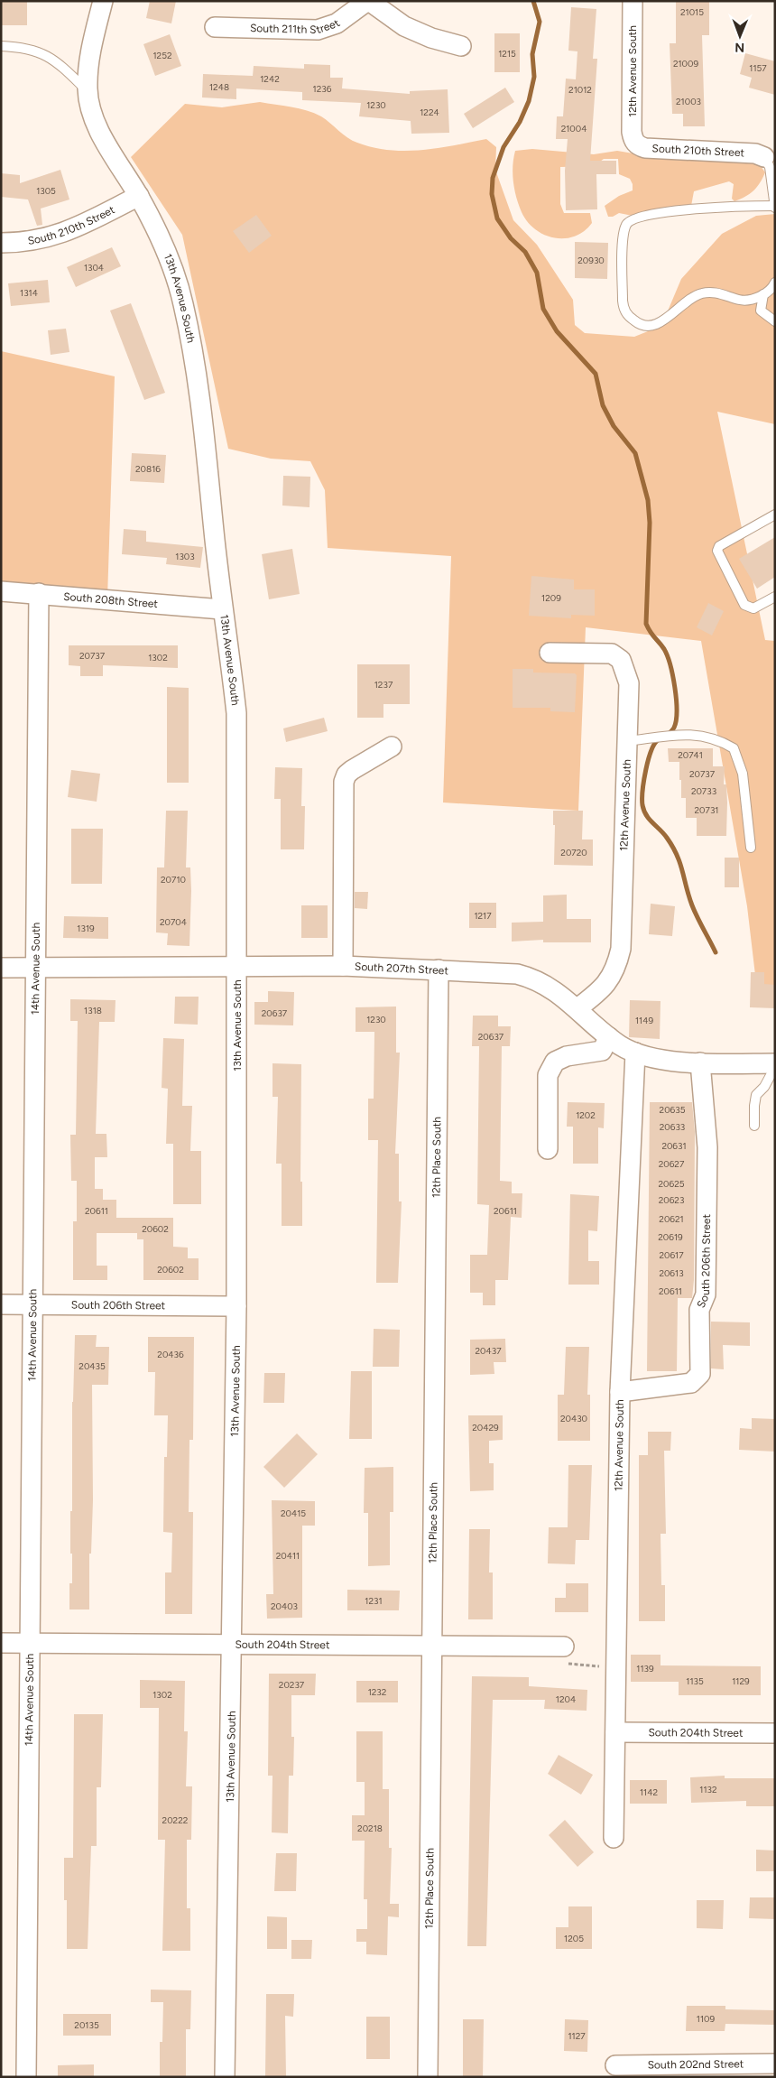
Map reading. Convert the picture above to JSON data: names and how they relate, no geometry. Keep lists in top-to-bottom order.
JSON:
{
  "streets": {
    "street": [
      "South 211th Street",
      "12th Avenue South",
      "South 210th Street",
      "13th Avenue South",
      "South 208th Street",
      "South 207th Street",
      "14th Avenue South",
      "12th Place South",
      "South 206th Street",
      "South 204th Street",
      "South 202nd Street"
    ]
  },
  "crossings": [
    ["12th Avenue South", "South 210th Street"],
    ["12th Avenue South", "South 207th Street"],
    ["12th Avenue South", "South 206th Street"],
    ["12th Avenue South", "South 204th Street"],
    ["South 210th Street", "13th Avenue South"],
    ["13th Avenue South", "South 208th Street"],
    ["13th Avenue South", "South 207th Street"],
    ["13th Avenue South", "South 206th Street"],
    ["13th Avenue South", "South 204th Street"],
    ["South 208th Street", "14th Avenue South"],
    ["South 207th Street", "14th Avenue South"],
    ["South 207th Street", "12th Place South"],
    ["South 207th Street", "South 206th Street"],
    ["14th Avenue South", "South 206th Street"],
    ["14th Avenue South", "South 204th Street"],
    ["12th Place South", "South 204th Street"]
  ],
  "house_numbers": [
    "21015",
    "1215",
    "1252",
    "21009",
    "1157",
    "1242",
    "1248",
    "1236",
    "21012",
    "21003",
    "1230",
    "1224",
    "21004",
    "1305",
    "20930",
    "1304",
    "1314",
    "20816",
    "1303",
    "1209",
    "20737",
    "1302",
    "1237",
    "20741",
    "20737",
    "20733",
    "20731",
    "20720",
    "20710",
    "1217",
    "20704",
    "1319",
    "1318",
    "20637",
    "1230",
    "1149",
    "20637",
    "20635",
    "1202",
    "20633",
    "20631",
    "20627",
    "20625",
    "20623",
    "20611",
    "20611",
    "20621",
    "20602",
    "20619",
    "20617",
    "20602",
    "20613",
    "20611",
    "20437",
    "20436",
    "20435",
    "20430",
    "20429",
    "20415",
    "20411",
    "1231",
    "20403",
    "1139",
    "1135",
    "1129",
    "20237",
    "1232",
    "1302",
    "1204",
    "1132",
    "1142",
    "20222",
    "20218",
    "1205",
    "1109",
    "20135",
    "1127"
  ],
  "north": "bottom"
}
